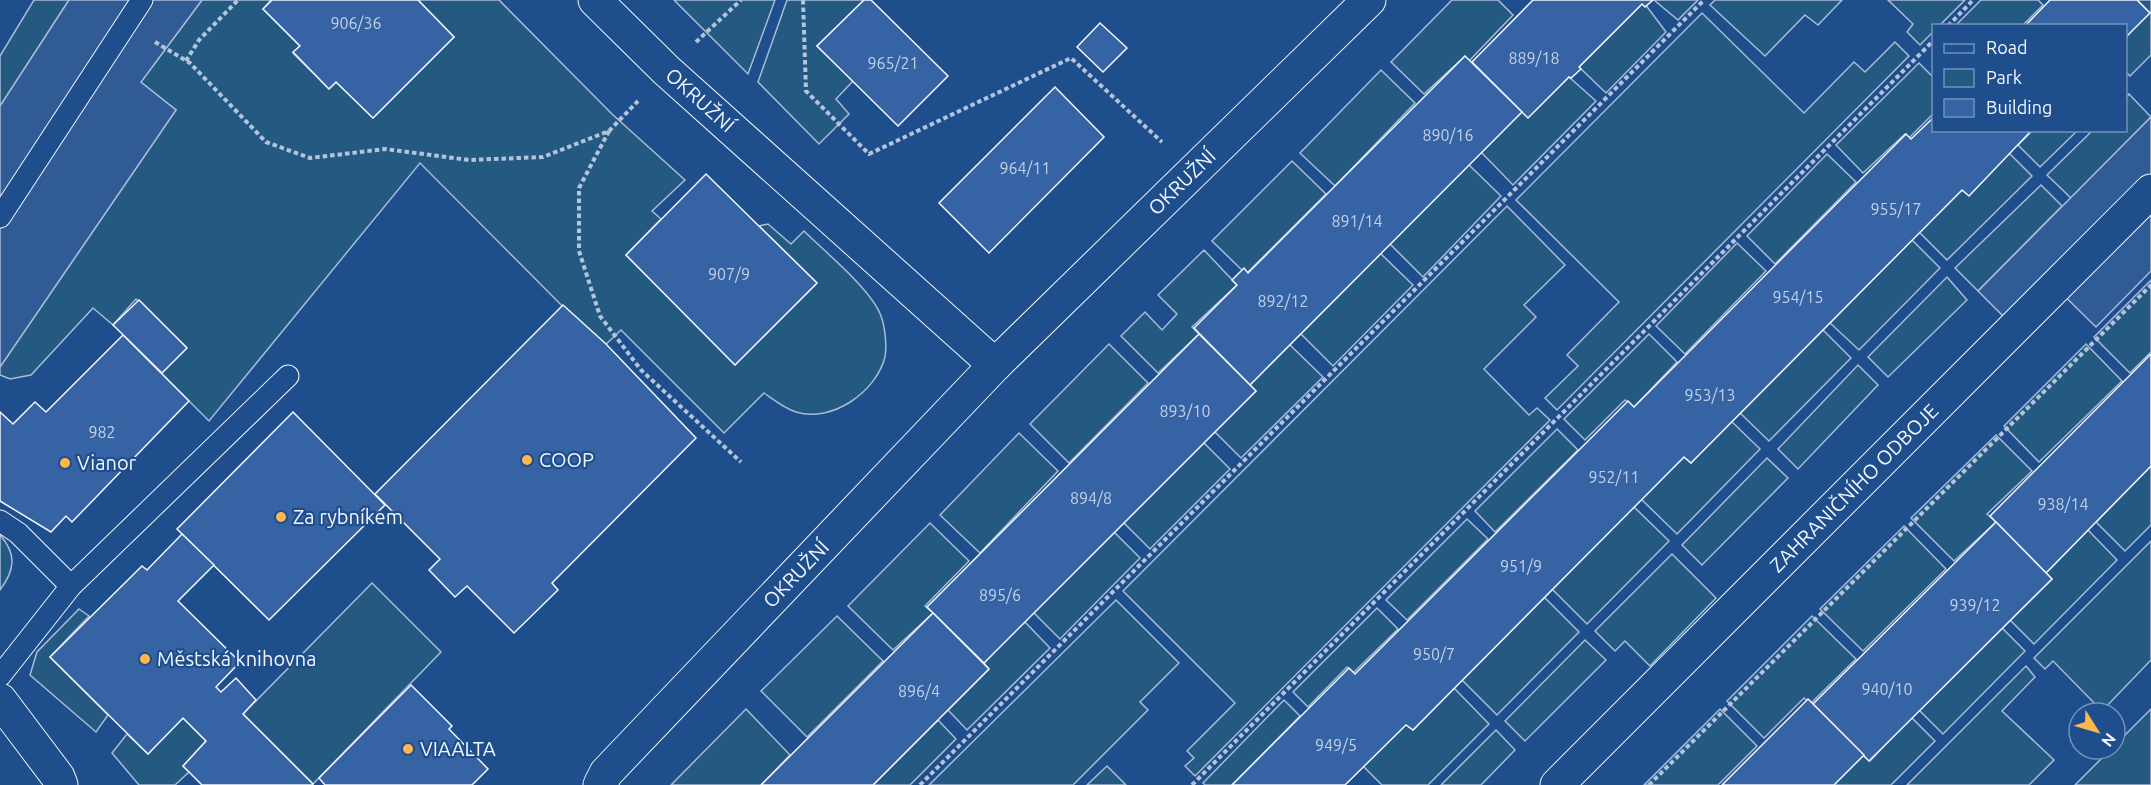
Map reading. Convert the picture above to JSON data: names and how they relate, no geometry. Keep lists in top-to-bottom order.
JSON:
{
  "streets": {
    "street": ["OKRUŽNÍ", "ZAHRANIČNÍHO ODBOJE"]
  },
  "places": [
    "COOP",
    "Vianor",
    "Za rybníkem",
    "Městská knihovna",
    "VIAALTA"
  ],
  "house_numbers": [
    "906/36",
    "889/18",
    "965/21",
    "890/16",
    "964/11",
    "955/17",
    "891/14",
    "907/9",
    "954/15",
    "892/12",
    "953/13",
    "893/10",
    "982",
    "952/11",
    "894/8",
    "938/14",
    "951/9",
    "895/6",
    "939/12",
    "950/7",
    "940/10",
    "896/4",
    "949/5"
  ],
  "legend": ["Road", "Park", "Building"],
  "north": "bottom right"
}
